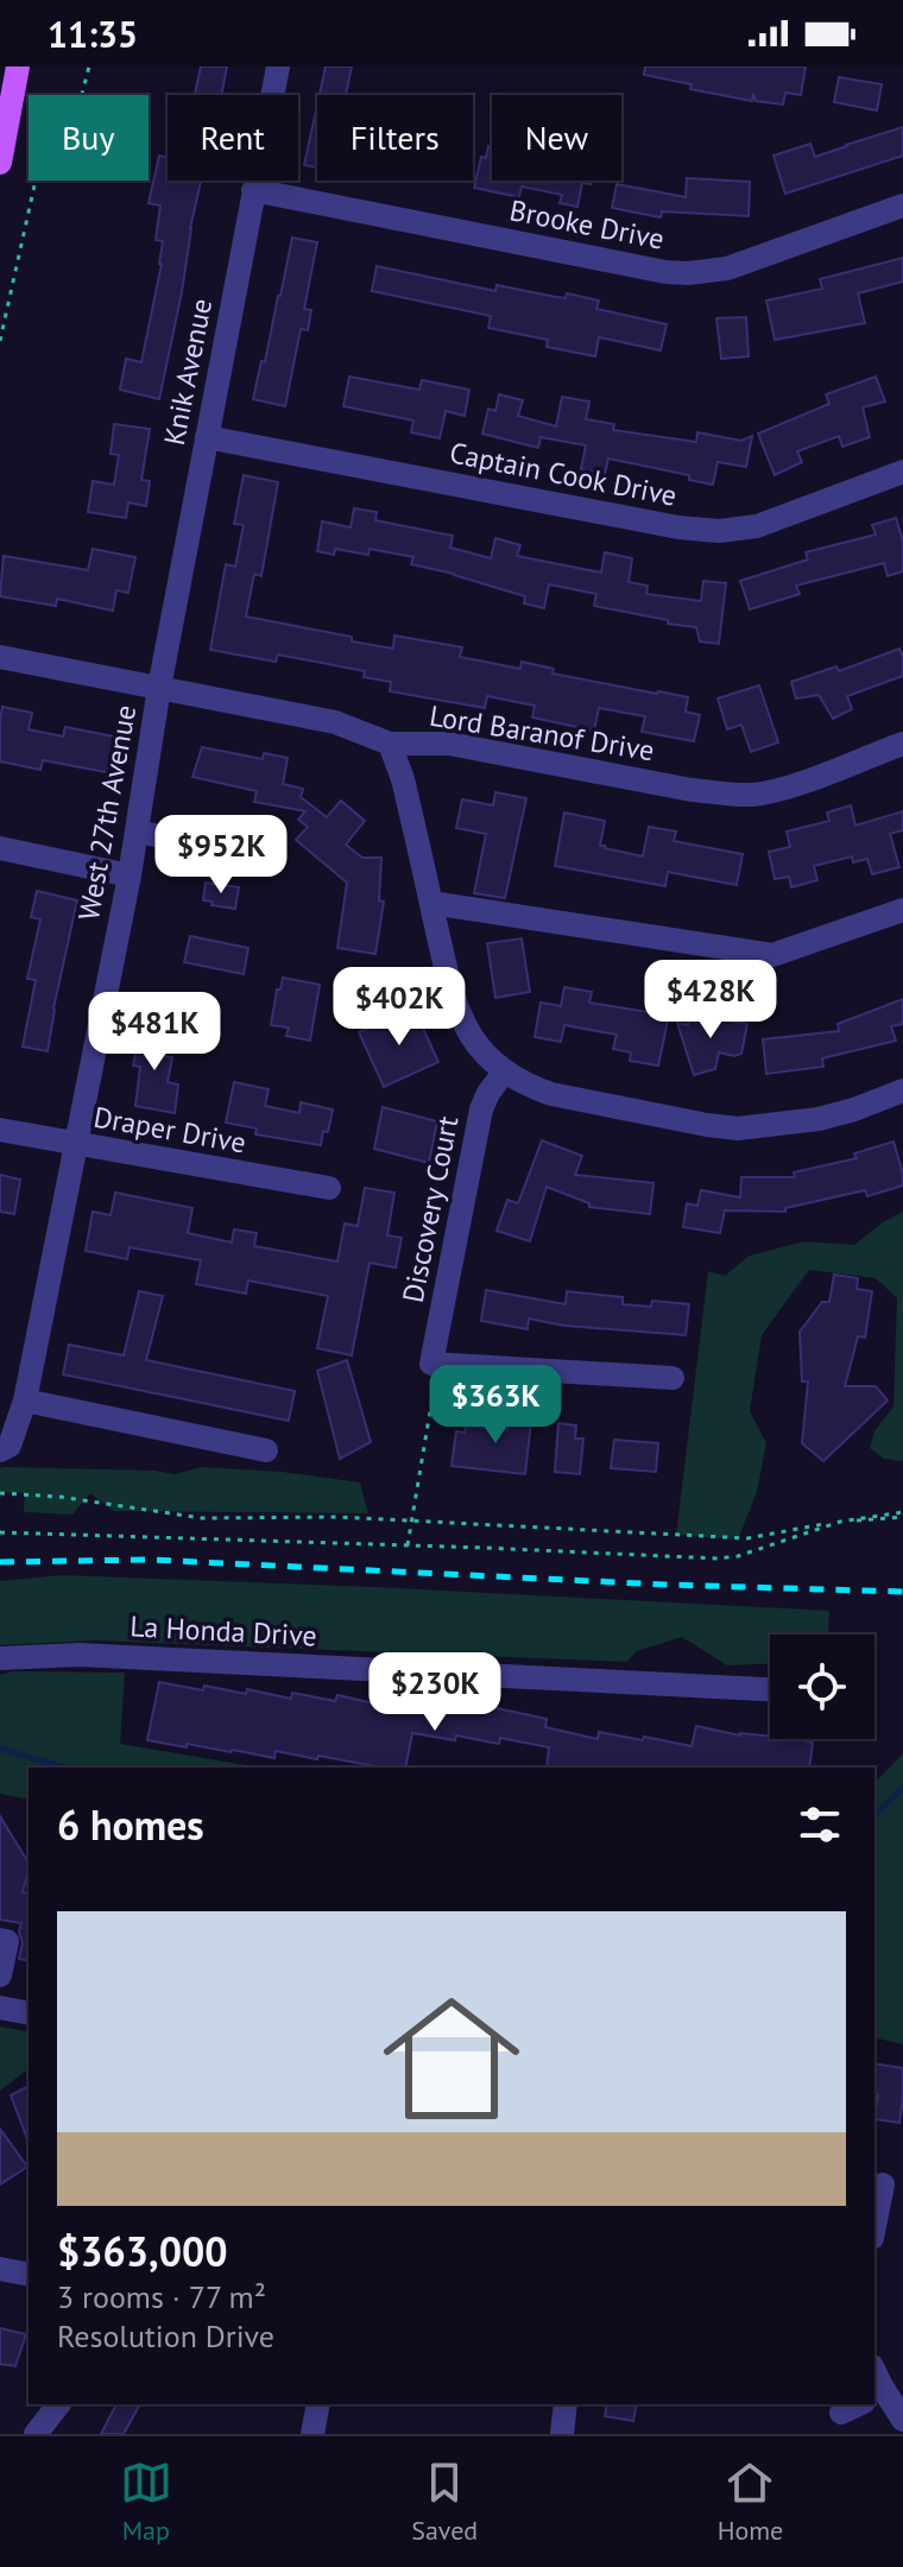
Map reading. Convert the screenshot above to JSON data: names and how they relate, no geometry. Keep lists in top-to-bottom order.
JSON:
{
  "streets": {
    "street": [
      "Brooke Drive",
      "Knik Avenue",
      "Captain Cook Drive",
      "Lord Baranof Drive",
      "West 27th Avenue",
      "Draper Drive",
      "Discovery Court",
      "La Honda Drive"
    ]
  },
  "crossings": [
    ["Brooke Drive", "Knik Avenue"],
    ["Knik Avenue", "Captain Cook Drive"],
    ["Knik Avenue", "Lord Baranof Drive"],
    ["Knik Avenue", "West 27th Avenue"],
    ["Lord Baranof Drive", "West 27th Avenue"],
    ["West 27th Avenue", "Draper Drive"]
  ],
  "page": {
    "status": "11:35",
    "chip": [
      "Buy",
      "Rent",
      "Filters",
      "New"
    ],
    "price": [
      "$952K",
      "$428K",
      "$402K",
      "$481K",
      "$363K",
      "$230K"
    ],
    "heading": "6 homes",
    "list": [
      {
        "name": "$363,000",
        "note": "3 rooms · 77 m² · Resolution Drive"
      }
    ],
    "tabs": ["Map", "Saved", "Home"]
  }
}
